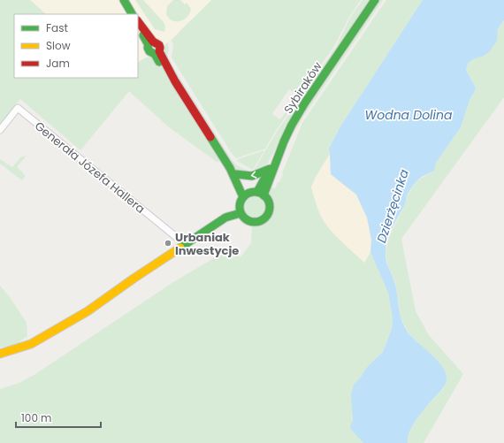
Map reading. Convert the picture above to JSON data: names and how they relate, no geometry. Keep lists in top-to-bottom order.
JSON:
{
  "streets": {
    "street": ["Sybiraków", "Generała Józefa Hallera"]
  },
  "water": ["Wodna Dolina", "Dzierżęcinka"],
  "places": ["Urbaniak Inwestycje"],
  "legend": ["Fast", "Slow", "Jam"],
  "scale_bar": "100 m"
}
